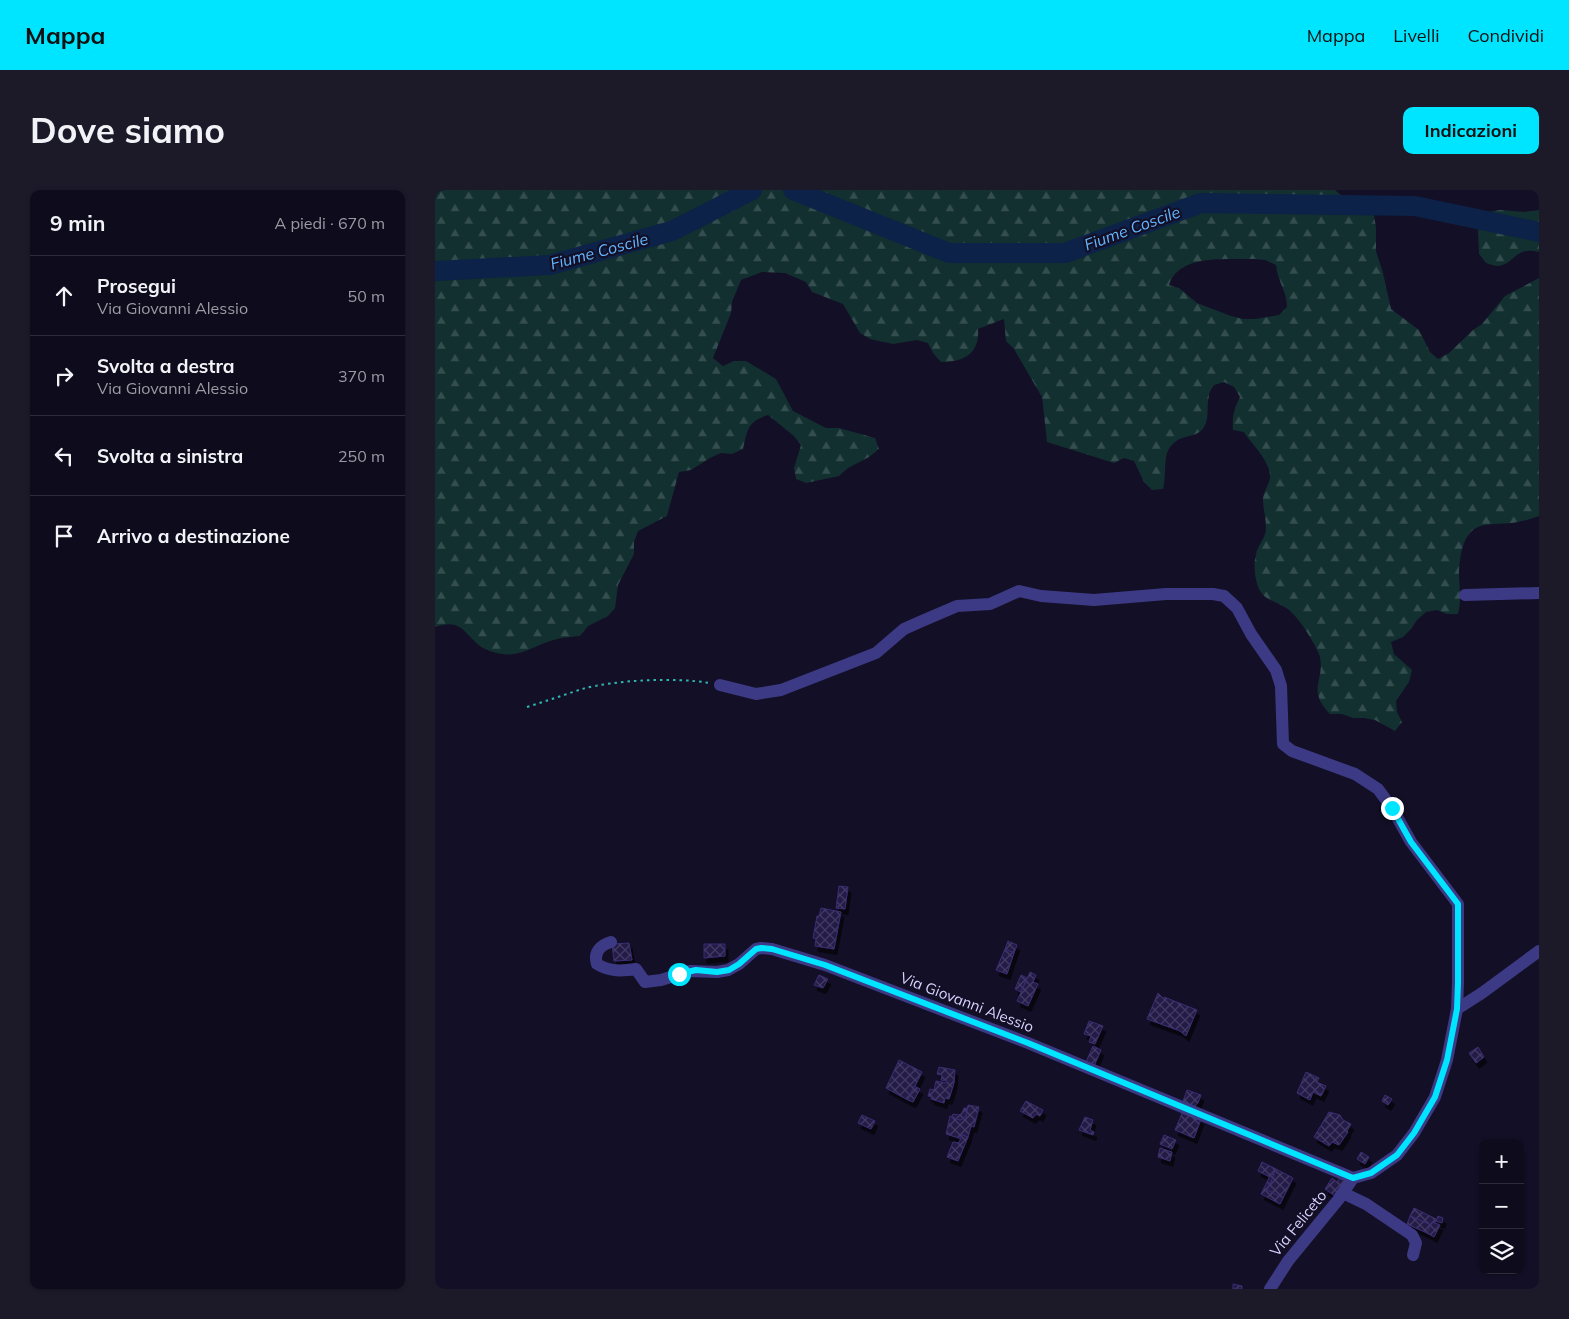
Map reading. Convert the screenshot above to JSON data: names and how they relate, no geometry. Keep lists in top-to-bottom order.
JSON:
{
  "streets": {
    "street": ["Via Giovanni Alessio", "Via Feliceto"]
  },
  "crossings": [
    ["Via Giovanni Alessio", "Via Feliceto"]
  ],
  "water": ["Fiume Coscile"],
  "page": {
    "header": "Mappa",
    "nav": ["Mappa", "Livelli", "Condividi"],
    "buttons": "Indicazioni",
    "title": "Dove siamo",
    "heading": ["9 min", "A piedi · 670 m"],
    "list": [
      ["Prosegui", "Via Giovanni Alessio", "50 m"],
      ["Svolta a destra", "Via Giovanni Alessio", "370 m"],
      ["Svolta a sinistra", "250 m"],
      "Arrivo a destinazione"
    ],
    "map_buttons": ["+", "−"]
  }
}
